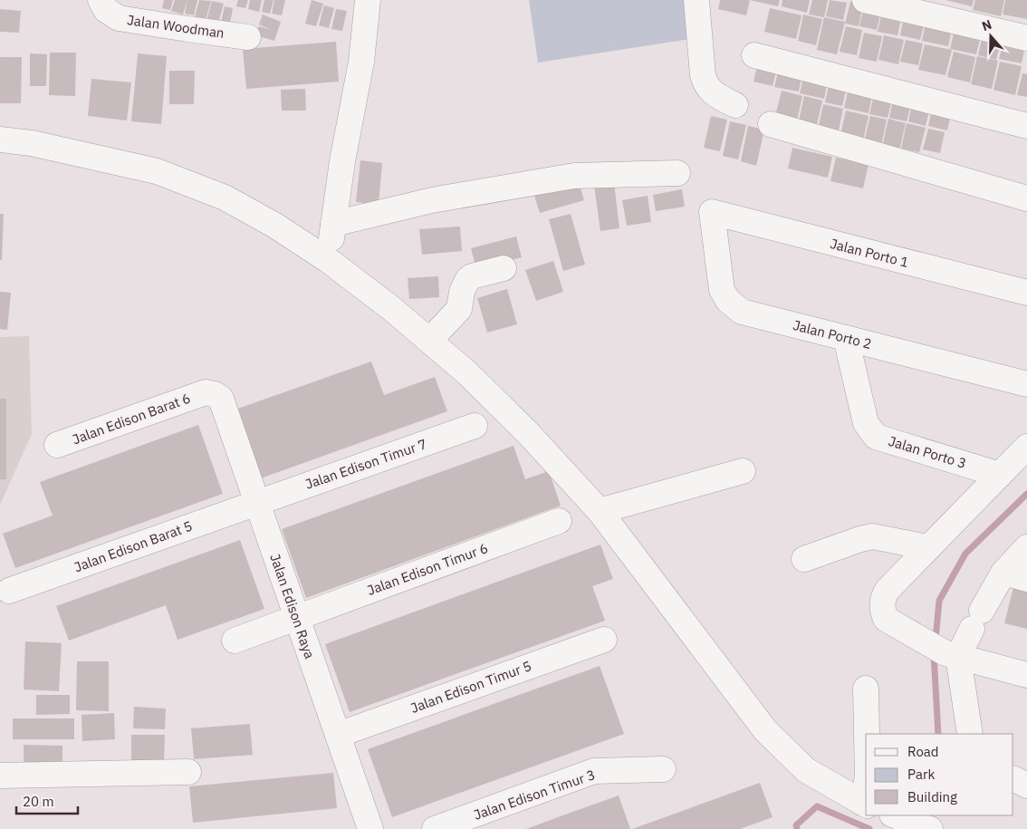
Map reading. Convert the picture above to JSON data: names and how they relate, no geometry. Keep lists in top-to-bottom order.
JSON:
{
  "streets": {
    "street": [
      "Jalan Woodman",
      "Jalan Porto 1",
      "Jalan Porto 2",
      "Jalan Edison Barat 6",
      "Jalan Porto 3",
      "Jalan Edison Timur 7",
      "Jalan Edison Barat 5",
      "Jalan Edison Timur 6",
      "Jalan Edison Raya",
      "Jalan Edison Timur 5",
      "Jalan Edison Timur 3"
    ]
  },
  "crossings": [
    ["Jalan Porto 1", "Jalan Porto 2"],
    ["Jalan Porto 2", "Jalan Porto 3"],
    ["Jalan Edison Barat 6", "Jalan Edison Raya"],
    ["Jalan Edison Timur 7", "Jalan Edison Barat 5"],
    ["Jalan Edison Timur 7", "Jalan Edison Raya"],
    ["Jalan Edison Barat 5", "Jalan Edison Raya"],
    ["Jalan Edison Timur 6", "Jalan Edison Raya"],
    ["Jalan Edison Raya", "Jalan Edison Timur 5"]
  ],
  "legend": ["Road", "Park", "Building"],
  "scale_bar": "20 m",
  "north": "top"
}
